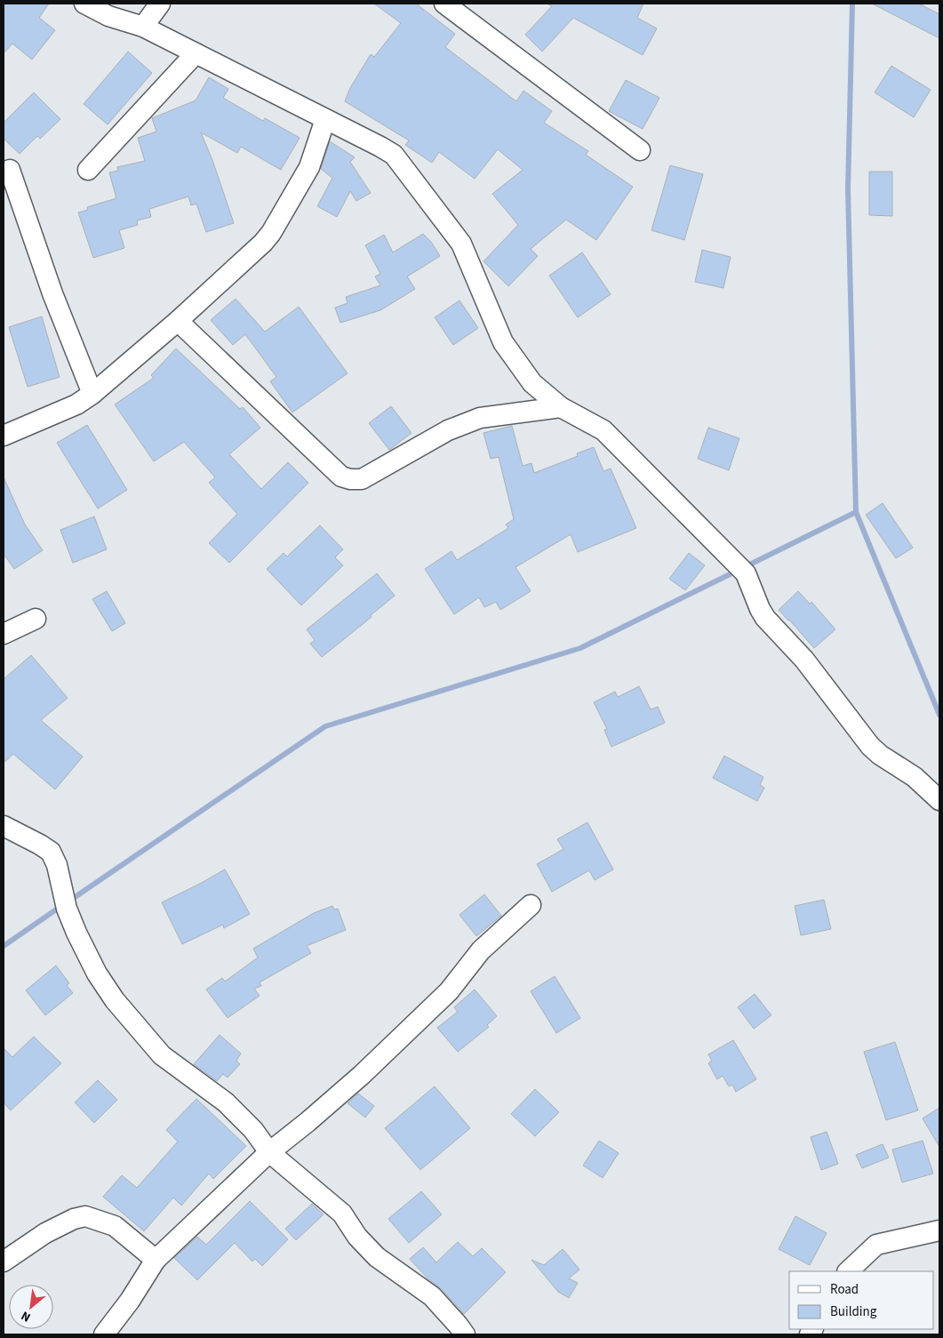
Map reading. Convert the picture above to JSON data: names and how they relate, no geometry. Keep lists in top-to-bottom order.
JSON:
{
  "legend": ["Road", "Building"],
  "north": "bottom left"
}
